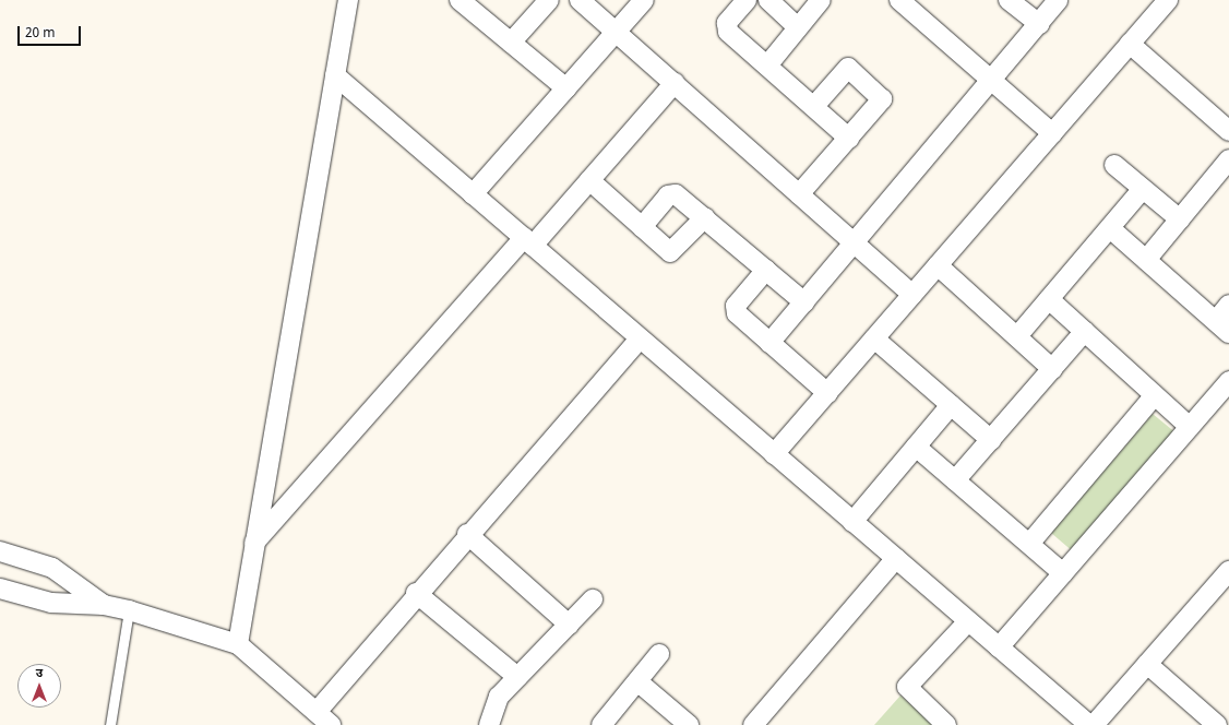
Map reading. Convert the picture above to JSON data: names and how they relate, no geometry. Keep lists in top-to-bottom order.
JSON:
{
  "scale_bar": "20 m",
  "north": "top"
}
